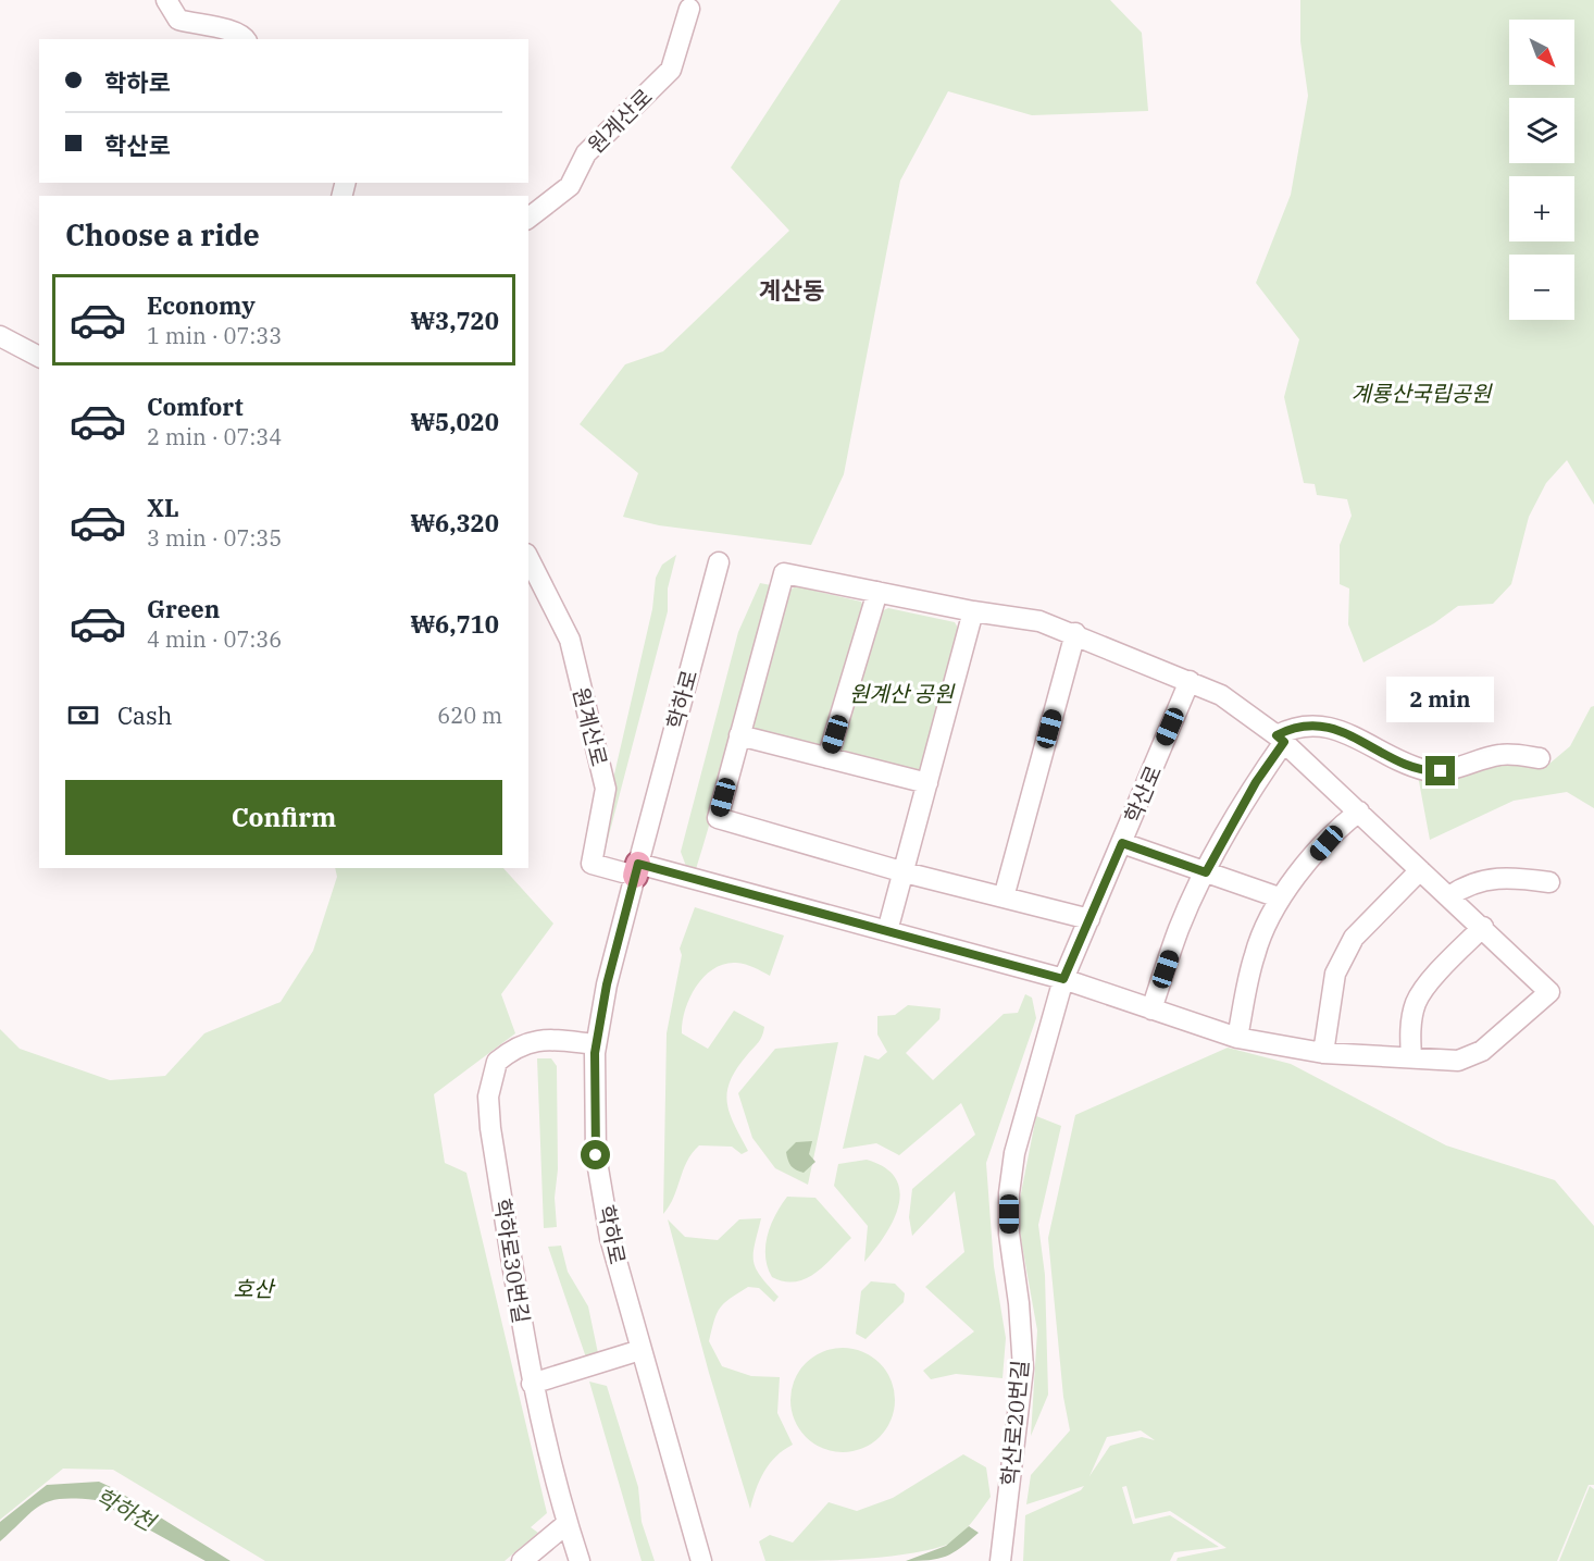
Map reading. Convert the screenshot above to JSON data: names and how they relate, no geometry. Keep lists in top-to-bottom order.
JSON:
{
  "streets": {
    "street": [
      "원계산로",
      "학하로",
      "학산로",
      "학하로30번길",
      "학산로20번길"
    ]
  },
  "crossings": [
    ["원계산로", "학하로"],
    ["학하로", "학하로30번길"],
    ["학산로", "학산로20번길"]
  ],
  "districts": ["계산동"],
  "water": ["학하천"],
  "parks": ["계룡산국립공원", "원계산 공원", "호산"],
  "north": "bottom right",
  "page": {
    "map_buttons": ["+", "−"],
    "banner": ["학하로", "학산로"],
    "heading": "Choose a ride",
    "list": [
      {
        "name": "Economy",
        "note": "1 min · 07:33",
        "value": "₩3,720"
      },
      {
        "name": "Comfort",
        "note": "2 min · 07:34",
        "value": "₩5,020"
      },
      {
        "name": "XL",
        "note": "3 min · 07:35",
        "value": "₩6,320"
      },
      {
        "name": "Green",
        "note": "4 min · 07:36",
        "value": "₩6,710"
      }
    ],
    "bubble": "2 min",
    "pay": ["Cash", "620 m"],
    "buttons": "Confirm"
  }
}
